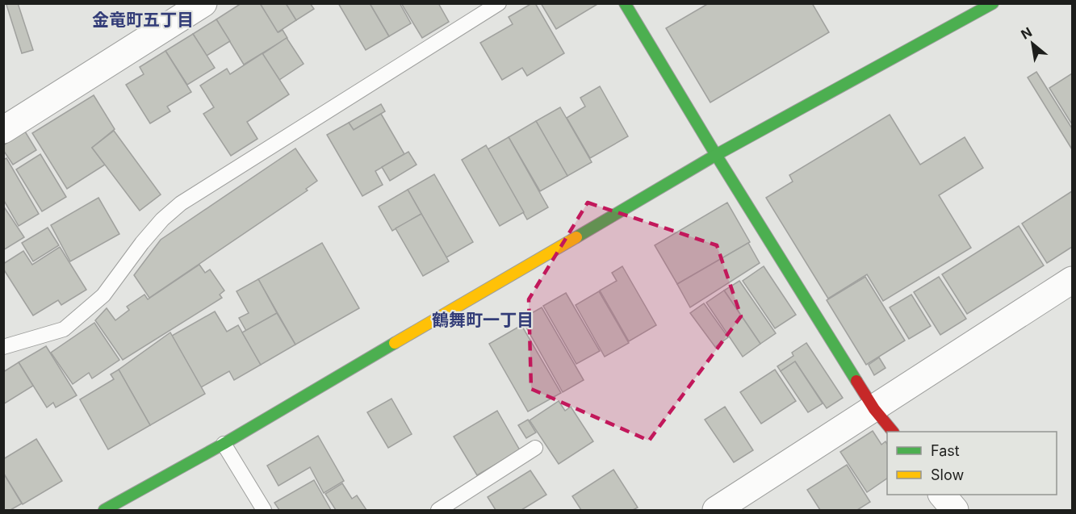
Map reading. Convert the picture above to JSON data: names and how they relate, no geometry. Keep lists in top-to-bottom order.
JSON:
{
  "districts": ["金竜町五丁目", "鶴舞町一丁目"],
  "legend": ["Fast", "Slow"],
  "north": "top left"
}
